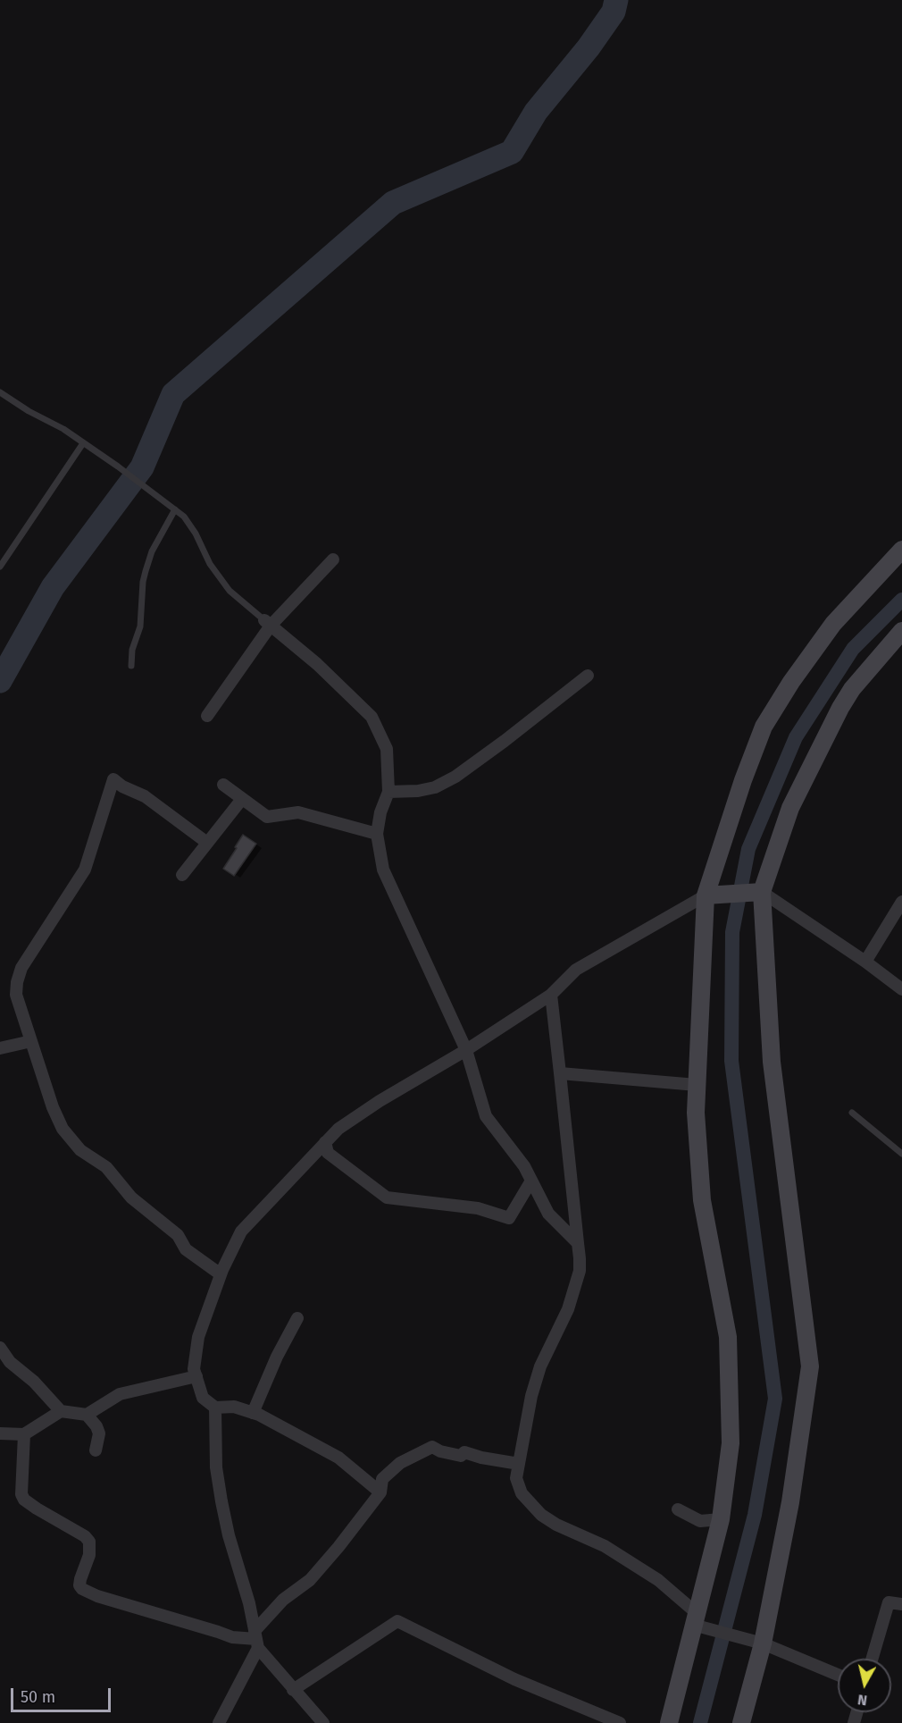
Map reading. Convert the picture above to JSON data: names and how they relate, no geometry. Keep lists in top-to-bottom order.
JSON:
{
  "scale_bar": "50 m",
  "north": "bottom"
}
